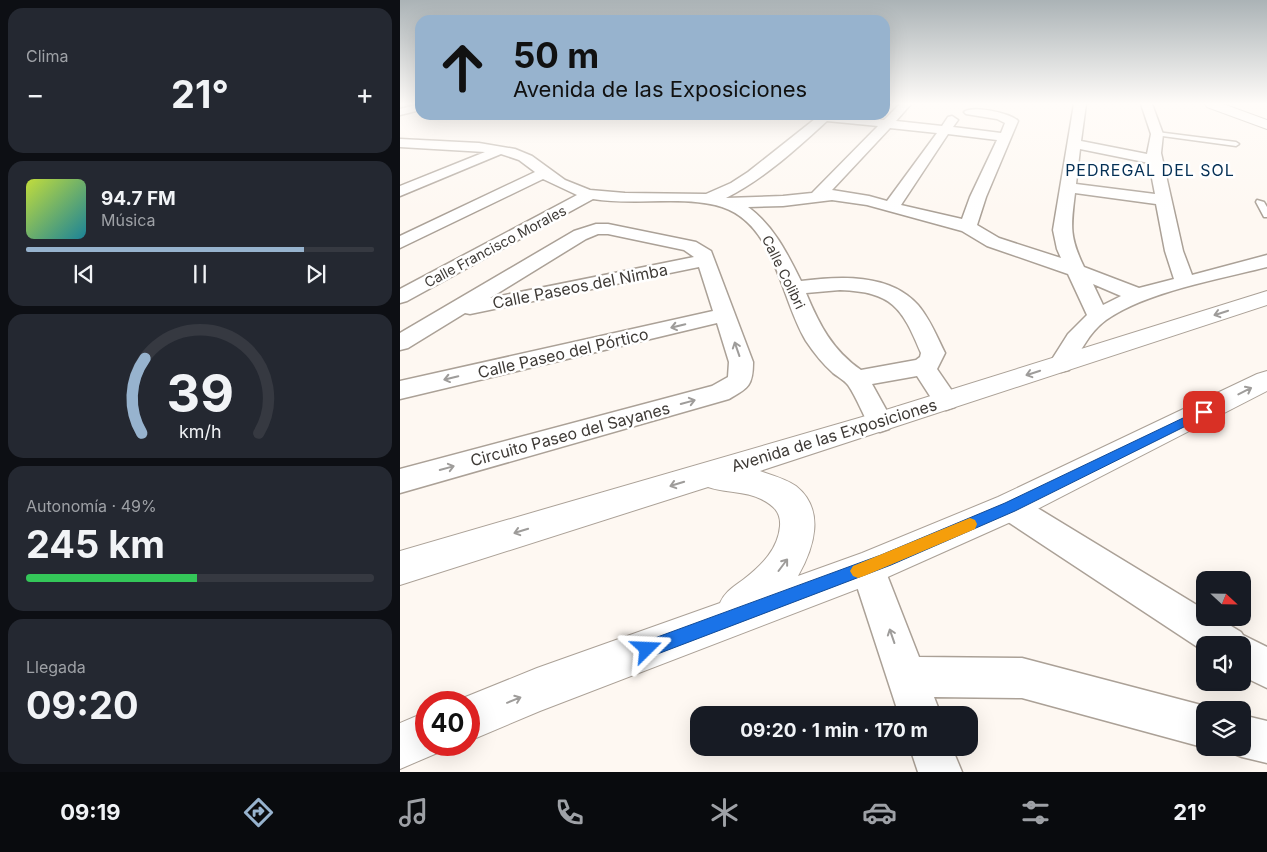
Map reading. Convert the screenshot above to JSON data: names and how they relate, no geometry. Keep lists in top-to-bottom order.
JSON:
{
  "streets": {
    "street": [
      "Calle Francisco Morales",
      "Calle Colibri",
      "Calle Paseos del Nimba",
      "Calle Paseo del Pórtico",
      "Circuito Paseo del Sayanes",
      "Avenida de las Exposiciones"
    ]
  },
  "crossings": [
    ["Calle Francisco Morales", "Calle Colibri"],
    ["Calle Paseo del Pórtico", "Circuito Paseo del Sayanes"]
  ],
  "districts": ["PEDREGAL DEL SOL"],
  "north": "right",
  "page": {
    "tile": [
      "Clima",
      ["Autonomía · 49%", "245 km"],
      ["Llegada", "09:20"]
    ],
    "turn": ["50 m", "Avenida de las Exposiciones"],
    "heat": ["−", "21°", "+"],
    "song": ["94.7 FM", "Música"],
    "limit": "40",
    "trip": "09:20 · 1 min · 170 m",
    "tabs": ["09:19", "21°"],
    "gauge": ["39", "km/h"]
  }
}
